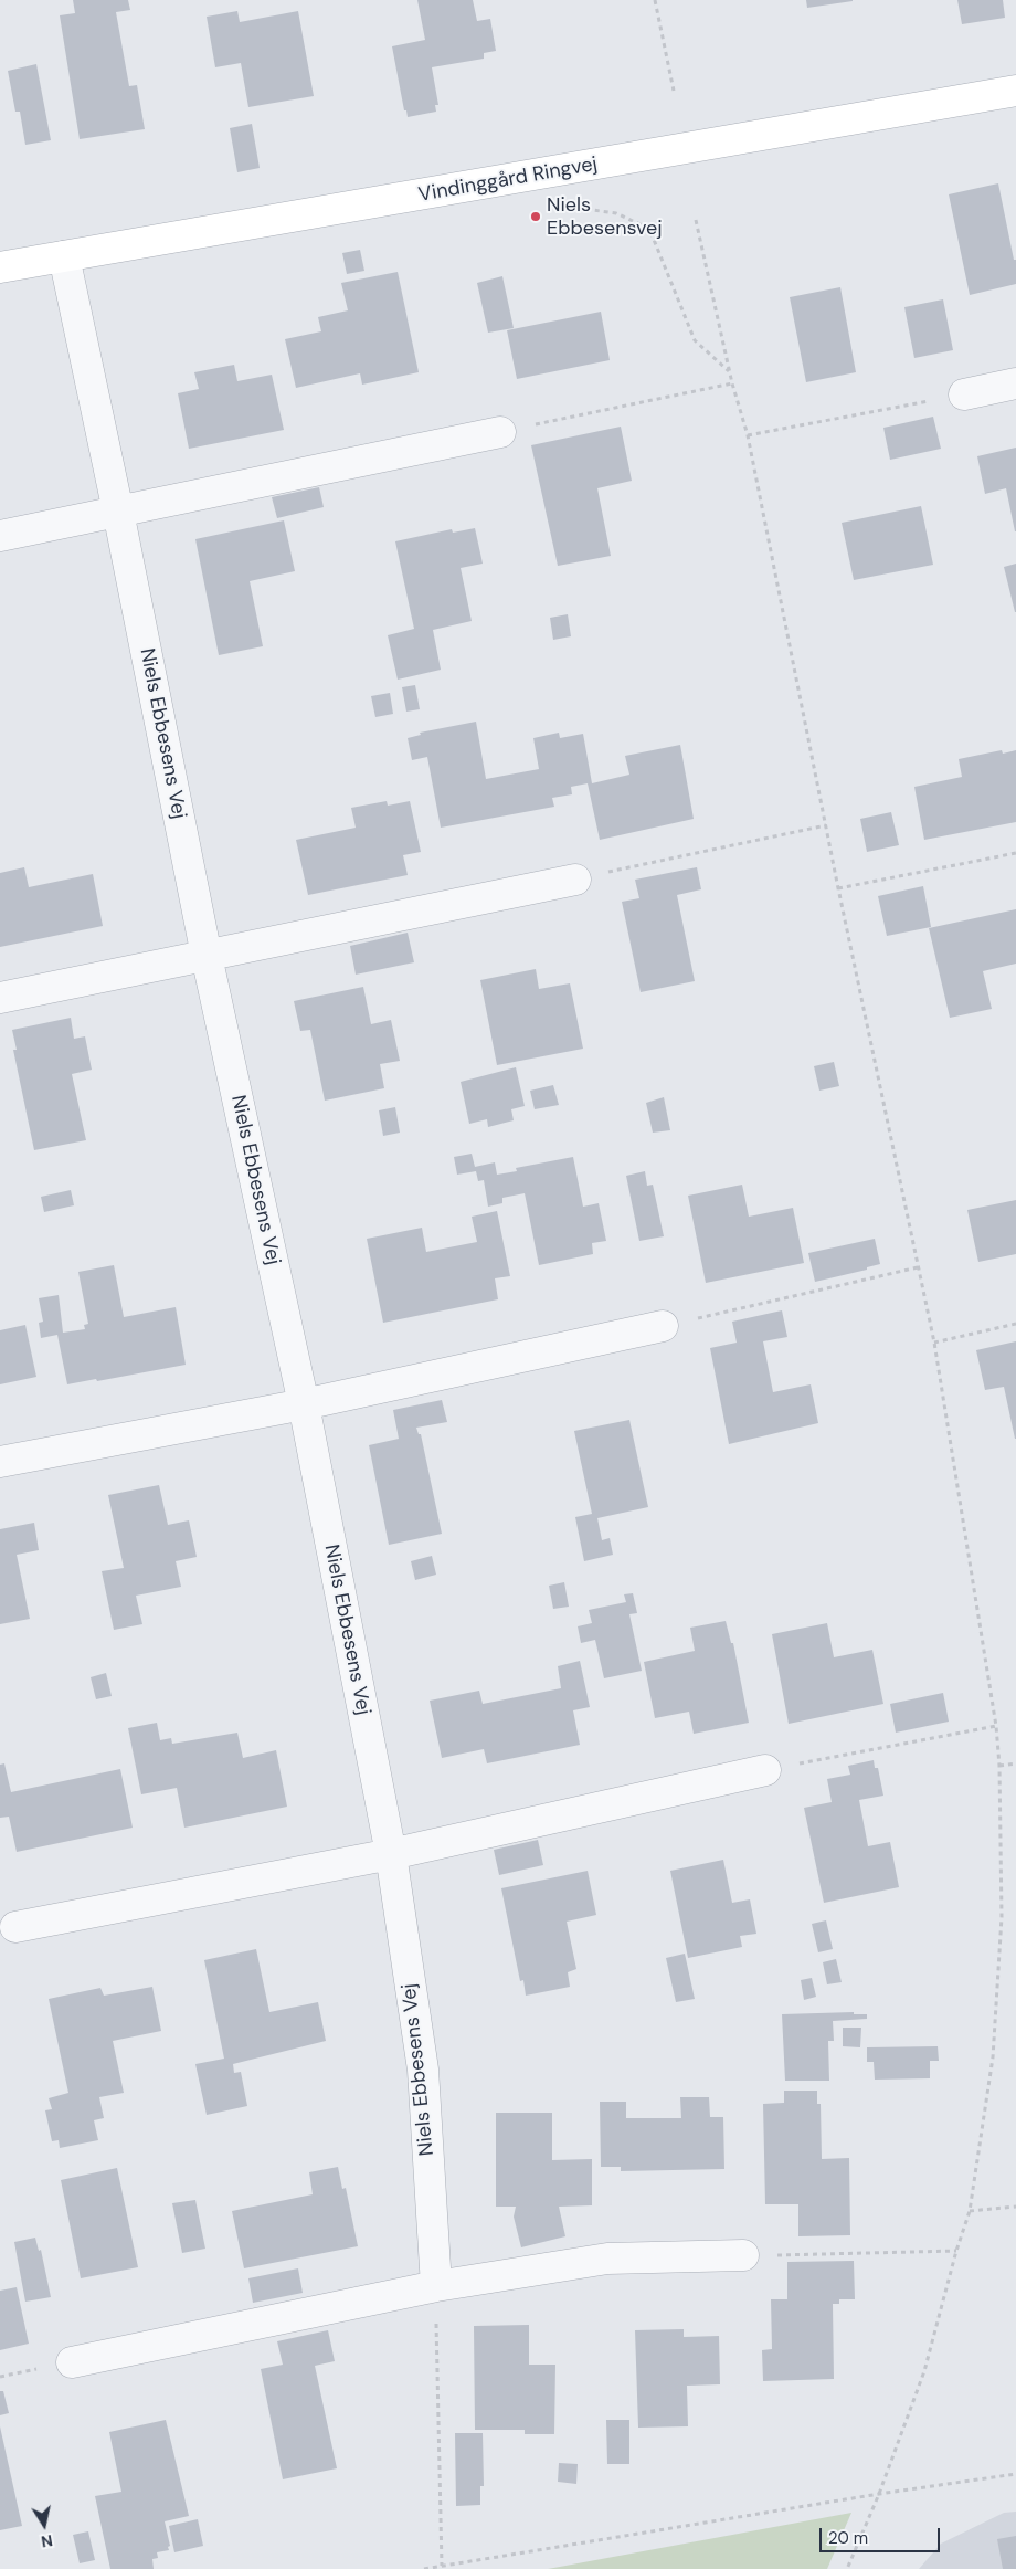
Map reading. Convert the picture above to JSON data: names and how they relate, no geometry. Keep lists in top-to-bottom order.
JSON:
{
  "streets": {
    "street": ["Vindinggård Ringvej", "Niels Ebbesens Vej"]
  },
  "crossings": [
    ["Vindinggård Ringvej", "Niels Ebbesens Vej"]
  ],
  "places": ["Niels Ebbesensvej"],
  "scale_bar": "20 m",
  "north": "bottom"
}
